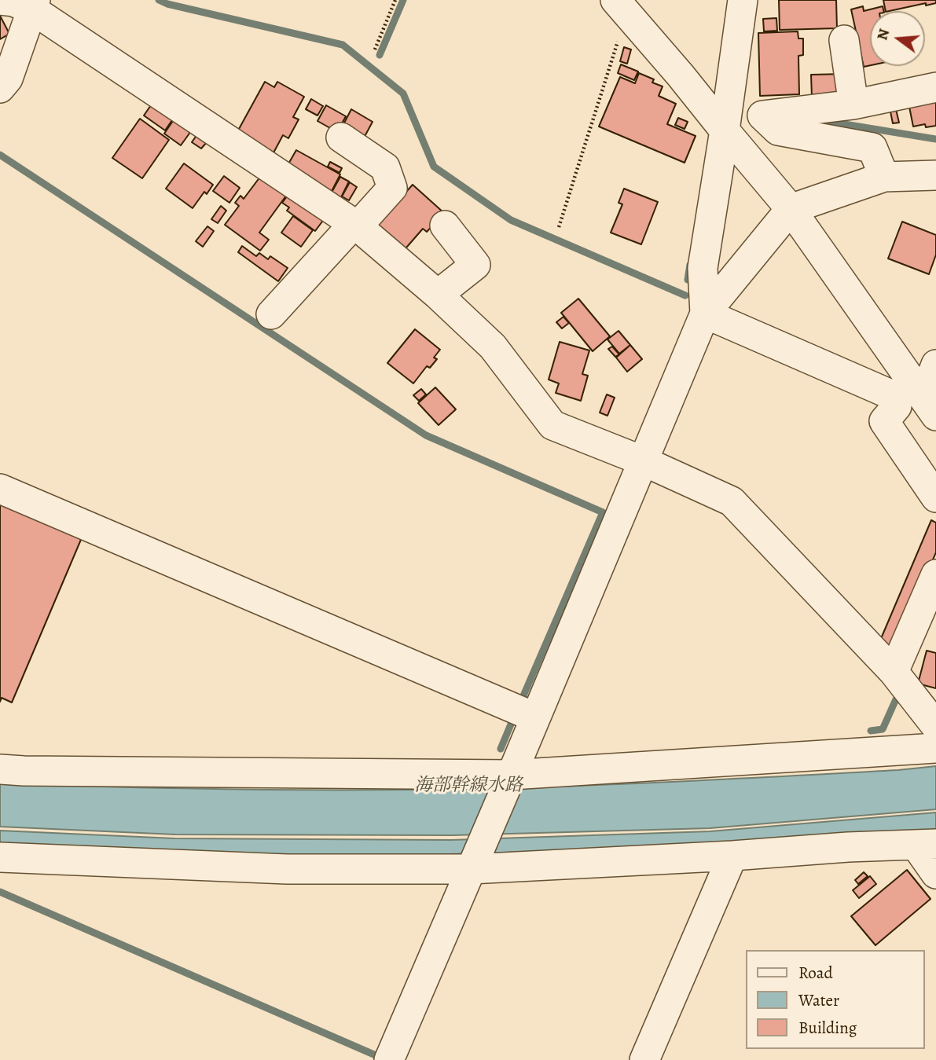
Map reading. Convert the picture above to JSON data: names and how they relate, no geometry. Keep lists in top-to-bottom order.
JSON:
{
  "water": ["海部幹線水路"],
  "legend": ["Road", "Water", "Building"],
  "north": "left"
}
